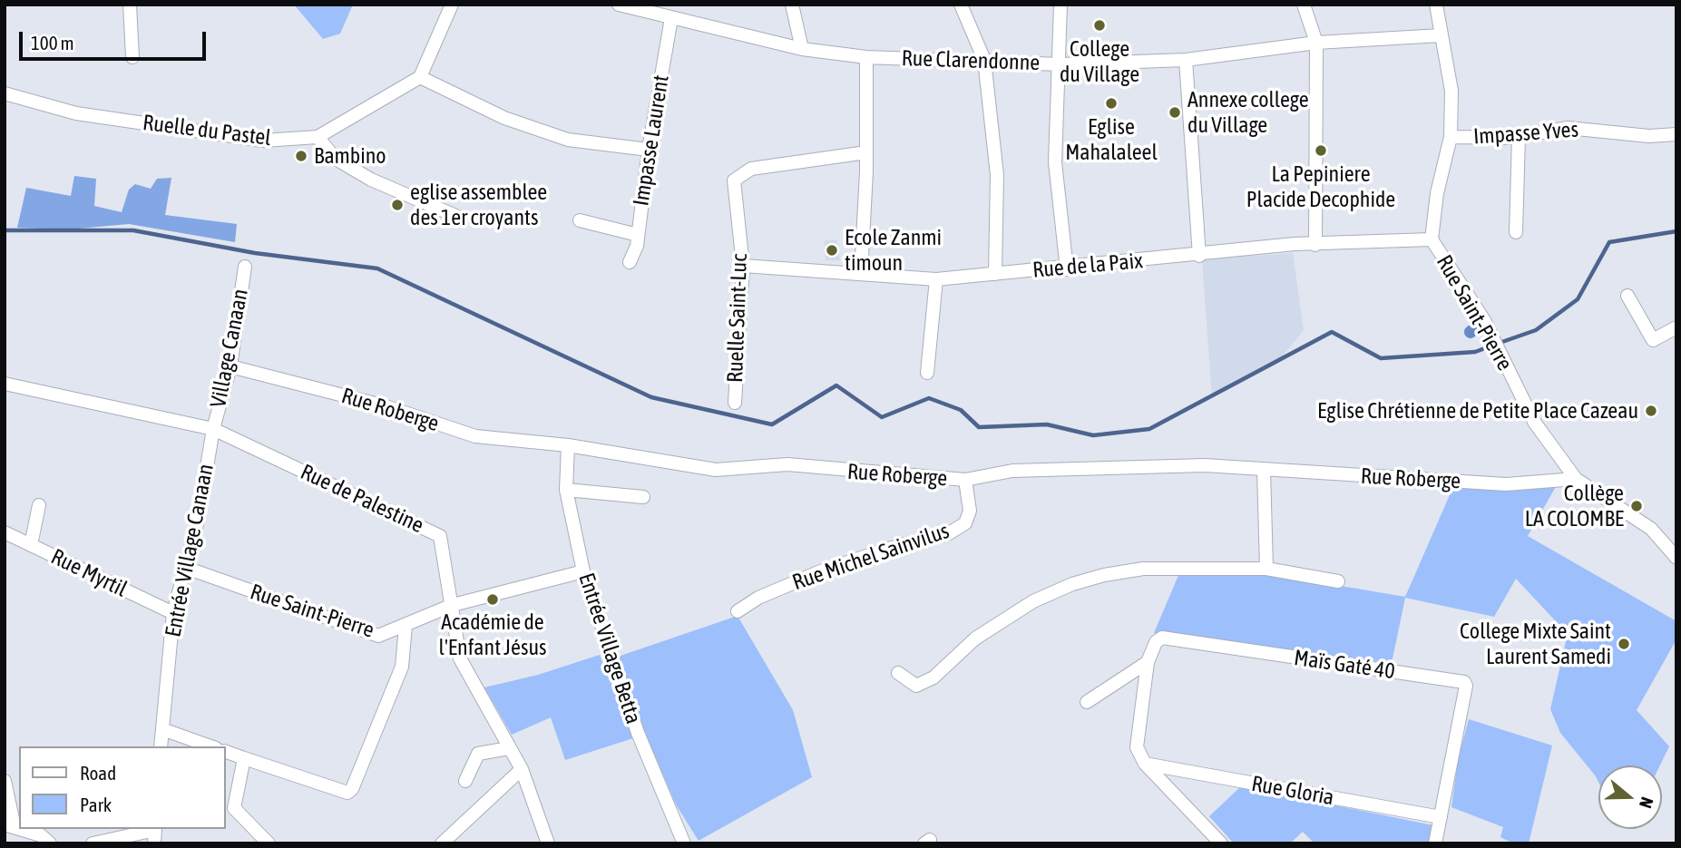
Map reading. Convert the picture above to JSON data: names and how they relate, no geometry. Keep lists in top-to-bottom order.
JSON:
{
  "streets": {
    "street": [
      "Rue Clarendonne",
      "Ruelle du Pastel",
      "Impasse Yves",
      "Impasse Laurent",
      "Rue de la Paix",
      "Rue Saint-Pierre",
      "Ruelle Saint-Luc",
      "Village Canaan",
      "Rue Roberge",
      "Rue de Palestine",
      "Entrée Village Canaan",
      "Rue Michel Sainvilus",
      "Rue Myrtil",
      "Entrée Village Betta",
      "Maïs Gaté 40",
      "Rue Gloria"
    ]
  },
  "crossings": [
    ["Rue Clarendonne", "Impasse Laurent"],
    ["Rue Clarendonne", "Rue Saint-Pierre"],
    ["Impasse Yves", "Rue Saint-Pierre"],
    ["Rue de la Paix", "Rue Saint-Pierre"],
    ["Rue de la Paix", "Ruelle Saint-Luc"],
    ["Rue Saint-Pierre", "Rue Roberge"],
    ["Rue Saint-Pierre", "Rue de Palestine"],
    ["Rue Saint-Pierre", "Entrée Village Canaan"],
    ["Rue Saint-Pierre", "Entrée Village Betta"],
    ["Village Canaan", "Rue Roberge"],
    ["Village Canaan", "Rue de Palestine"],
    ["Village Canaan", "Entrée Village Canaan"],
    ["Rue Roberge", "Rue Michel Sainvilus"],
    ["Rue Roberge", "Entrée Village Betta"],
    ["Rue de Palestine", "Entrée Village Canaan"],
    ["Entrée Village Canaan", "Rue Myrtil"],
    ["Maïs Gaté 40", "Rue Gloria"]
  ],
  "places": [
    "College du Village",
    "Eglise Mahalaleel",
    "Annexe college du Village",
    "La Pepiniere Placide Decophide",
    "Bambino",
    "eglise assemblee des 1er croyants",
    "Ecole Zanmi timoun",
    "Eglise Chrétienne de Petite Place Cazeau",
    "Collège LA COLOMBE",
    "Académie de l'Enfant Jésus",
    "College Mixte Saint Laurent Samedi"
  ],
  "legend": ["Road", "Park"],
  "scale_bar": "100 m",
  "north": "right"
}
